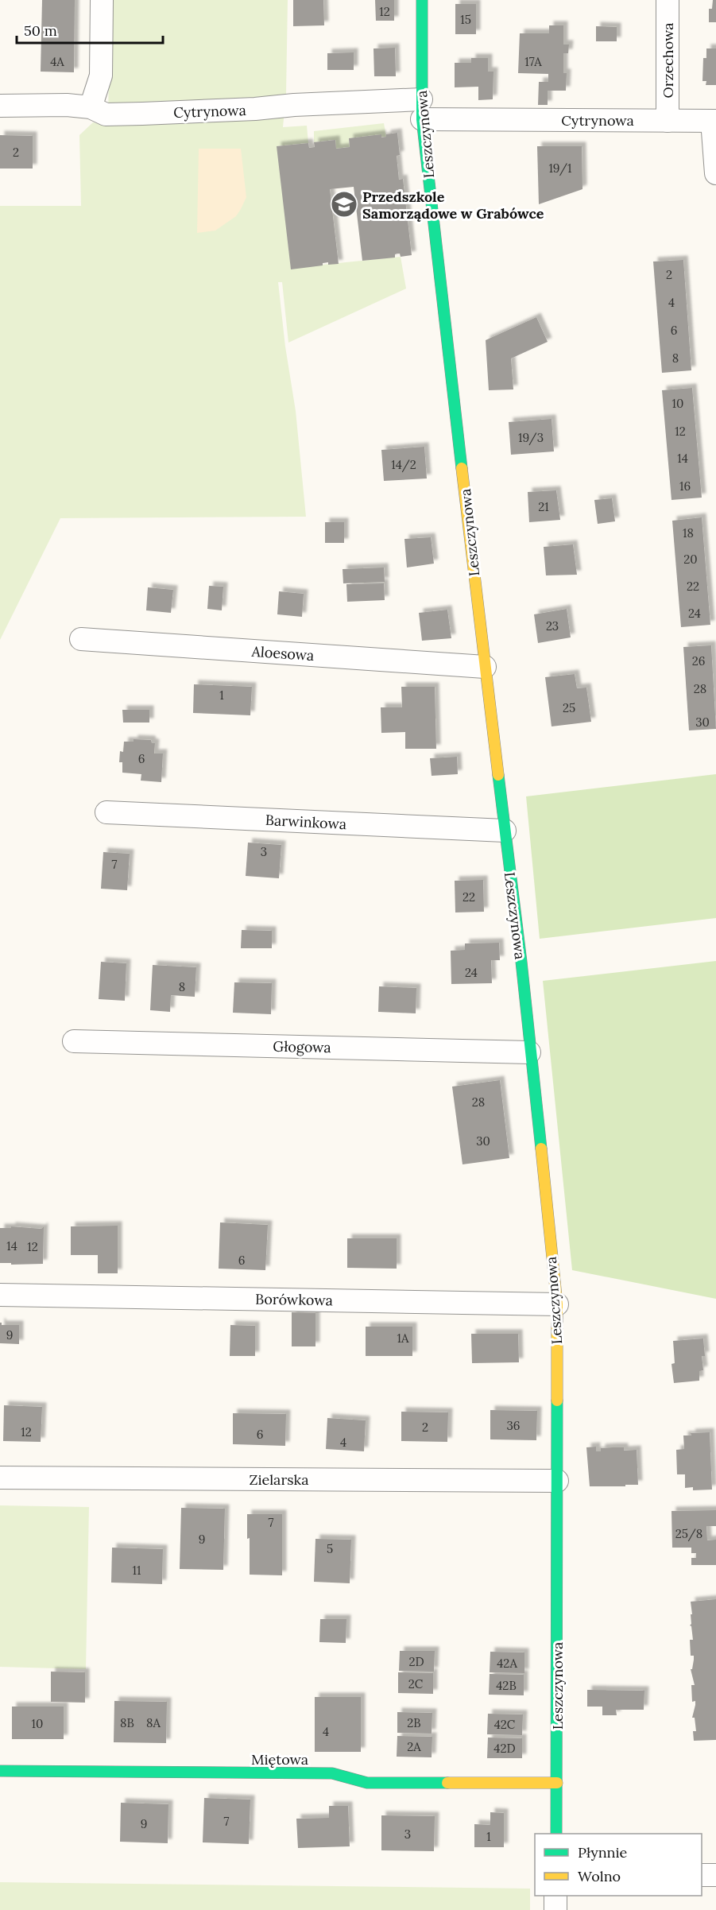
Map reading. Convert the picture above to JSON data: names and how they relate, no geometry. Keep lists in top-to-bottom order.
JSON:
{
  "streets": {
    "street": [
      "Orzechowa",
      "Cytrynowa",
      "Leszczynowa",
      "Aloesowa",
      "Barwinkowa",
      "Głogowa",
      "Borówkowa",
      "Zielarska",
      "Miętowa"
    ]
  },
  "crossings": [
    ["Orzechowa", "Cytrynowa"],
    ["Cytrynowa", "Leszczynowa"],
    ["Leszczynowa", "Aloesowa"],
    ["Leszczynowa", "Barwinkowa"],
    ["Leszczynowa", "Głogowa"],
    ["Leszczynowa", "Borówkowa"],
    ["Leszczynowa", "Zielarska"],
    ["Leszczynowa", "Miętowa"]
  ],
  "places": {
    "school or university": ["Przedszkole Samorządowe w Grabówce"]
  },
  "house_numbers": [
    "12",
    "15",
    "4A",
    "17A",
    "2",
    "19/1",
    "2",
    "4",
    "6",
    "8",
    "10",
    "12",
    "19/3",
    "14",
    "14/2",
    "16",
    "21",
    "18",
    "20",
    "22",
    "24",
    "23",
    "26",
    "28",
    "1",
    "25",
    "30",
    "6",
    "3",
    "7",
    "22",
    "24",
    "8",
    "28",
    "30",
    "14",
    "12",
    "6",
    "9",
    "1A",
    "36",
    "2",
    "12",
    "6",
    "4",
    "7",
    "25/8",
    "9",
    "5",
    "11",
    "2D",
    "42A",
    "2C",
    "42B",
    "8B",
    "8A",
    "2B",
    "10",
    "42C",
    "4",
    "2A",
    "42D",
    "7",
    "9",
    "3",
    "1"
  ],
  "legend": ["Płynnie", "Wolno"],
  "scale_bar": "50 m"
}
